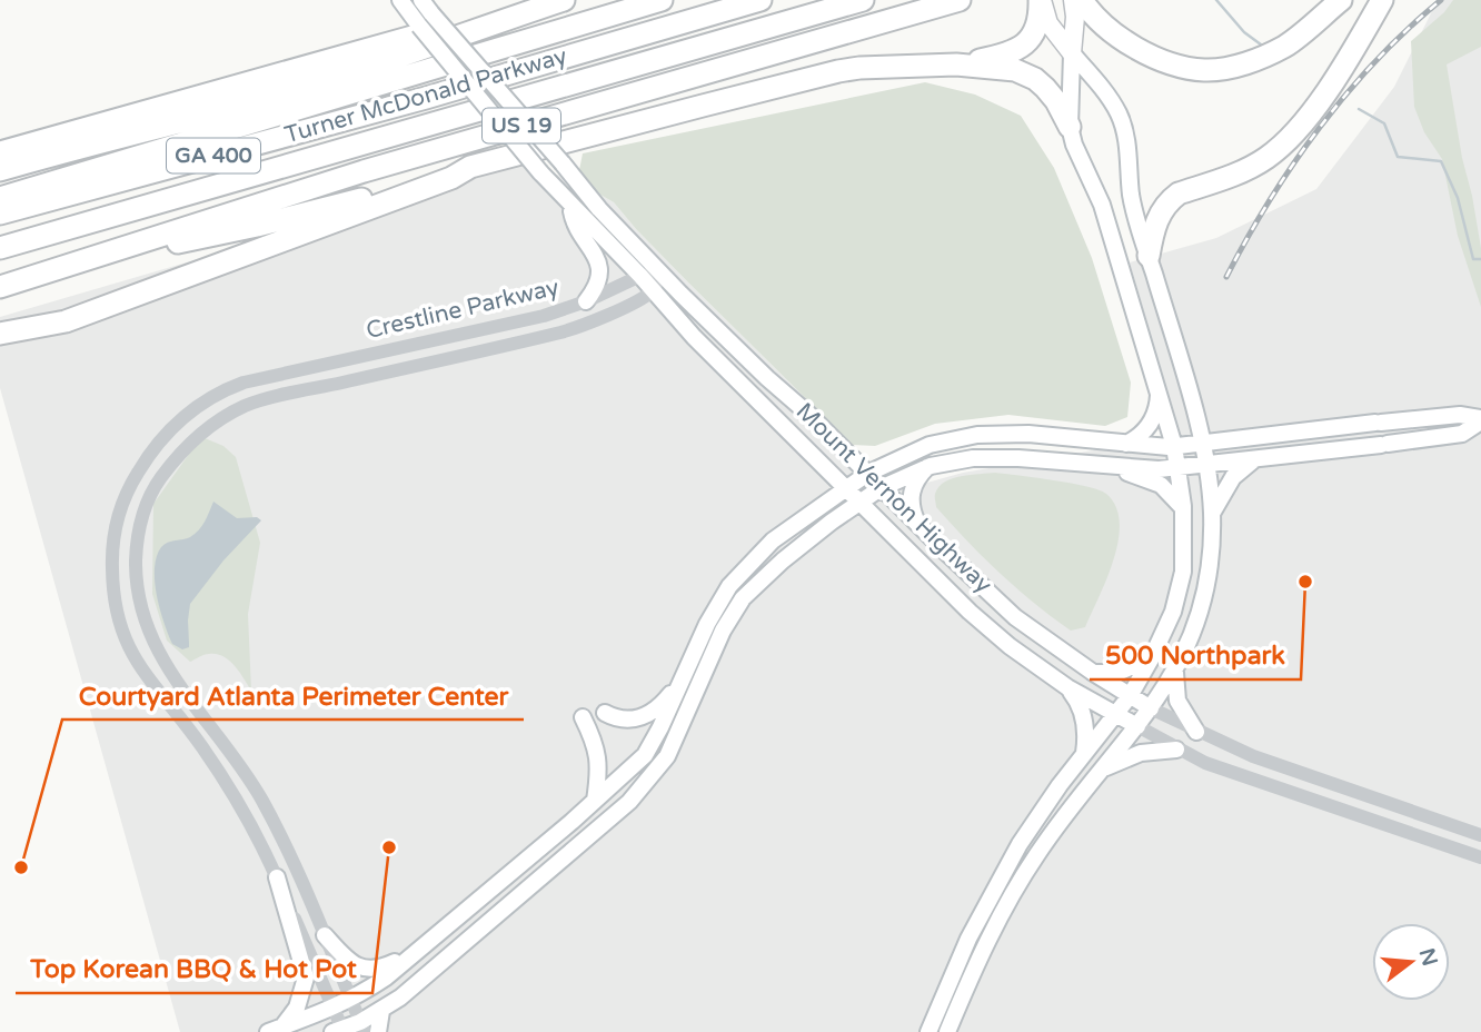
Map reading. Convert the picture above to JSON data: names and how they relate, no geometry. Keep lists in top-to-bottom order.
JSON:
{
  "streets": {
    "highway": ["Turner McDonald Parkway", "US 19", "GA 400"],
    "main road": ["Mount Vernon Highway"],
    "street": ["Crestline Parkway"]
  },
  "crossings": [
    ["Crestline Parkway", "Mount Vernon Highway"]
  ],
  "places": ["500 Northpark", "Top Korean BBQ & Hot Pot", "Courtyard Atlanta Perimeter Center"],
  "north": "right"
}
